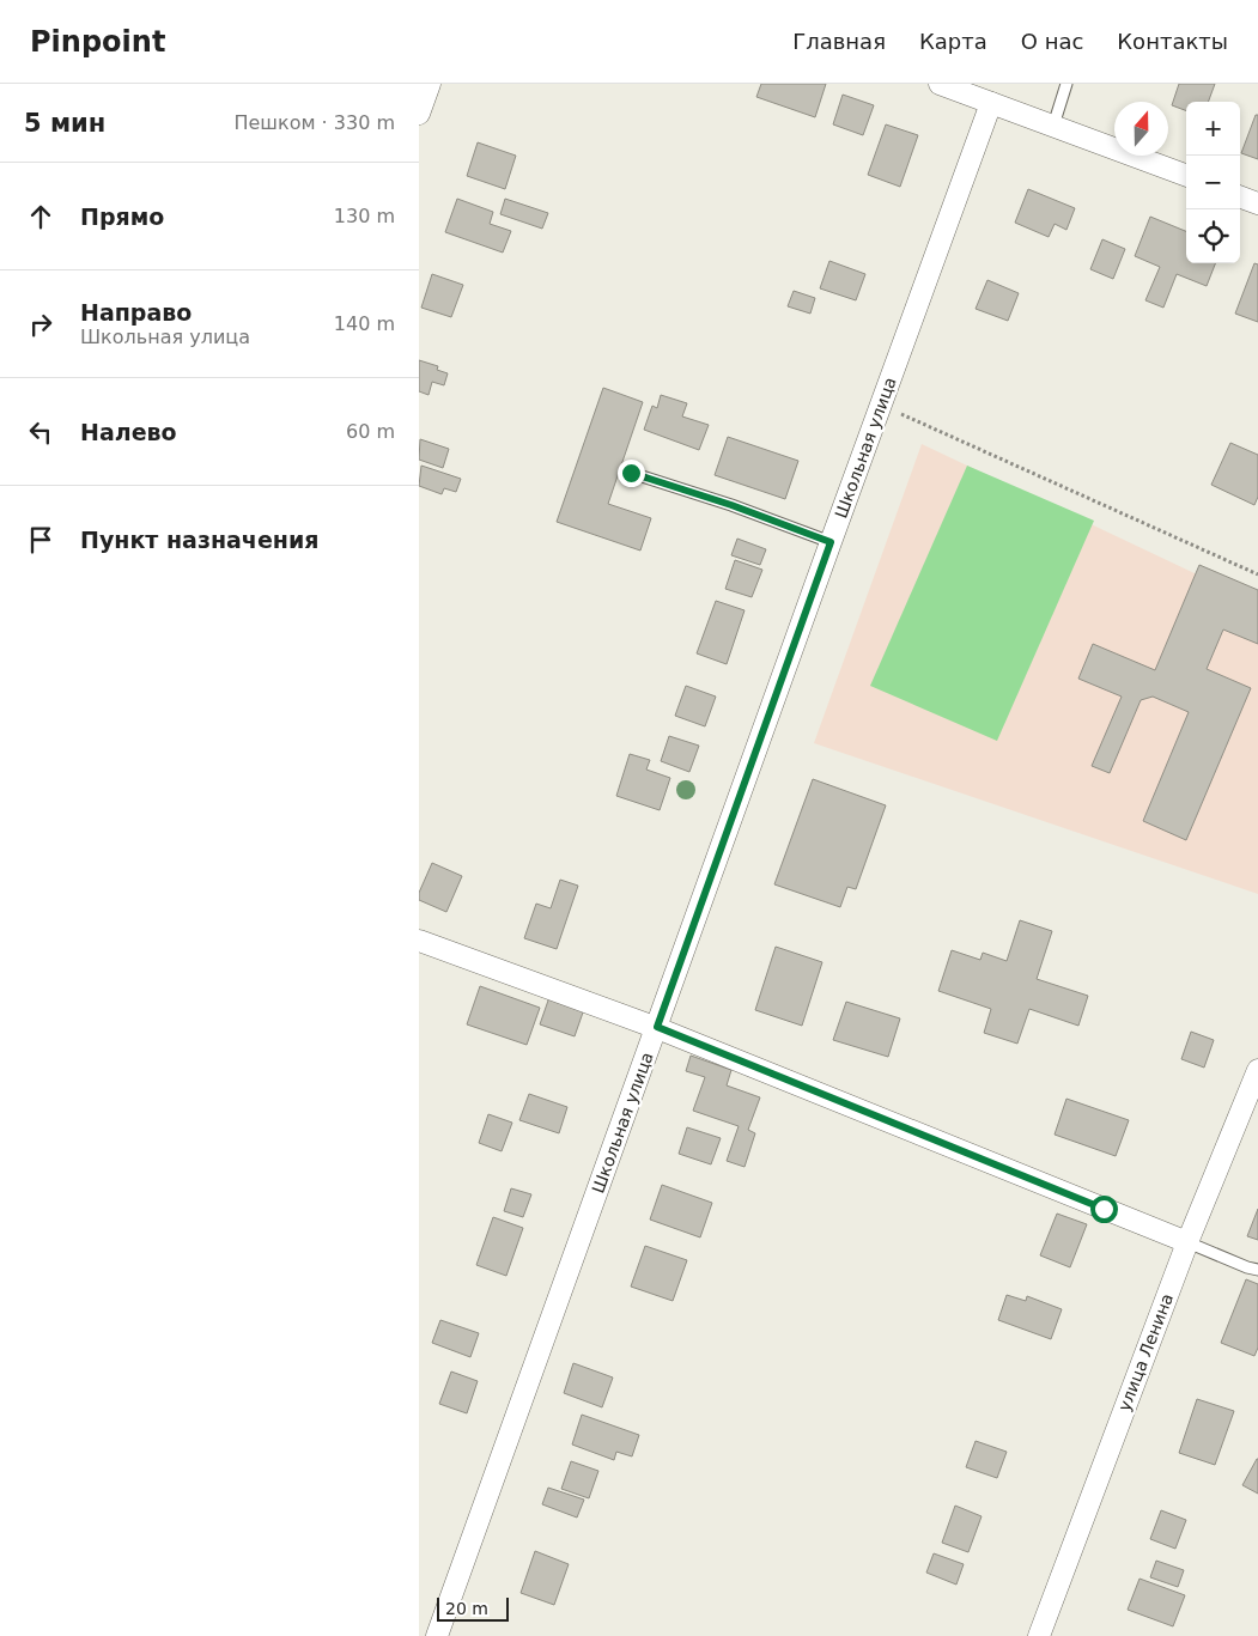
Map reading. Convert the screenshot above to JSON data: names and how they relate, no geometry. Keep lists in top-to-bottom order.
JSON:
{
  "streets": {
    "street": ["Школьная улица", "улица Ленина"]
  },
  "scale_bar": "20 m",
  "north": "top",
  "page": {
    "header": "Pinpoint",
    "nav": [
      "Главная",
      "Карта",
      "О нас",
      "Контакты"
    ],
    "heading": ["5 мин", "Пешком · 330 m"],
    "map_buttons": ["+", "−"],
    "list": [
      ["Прямо", "130 m"],
      ["Направо", "Школьная улица", "140 m"],
      ["Налево", "60 m"],
      "Пункт назначения"
    ],
    "scale": "20 m"
  }
}
